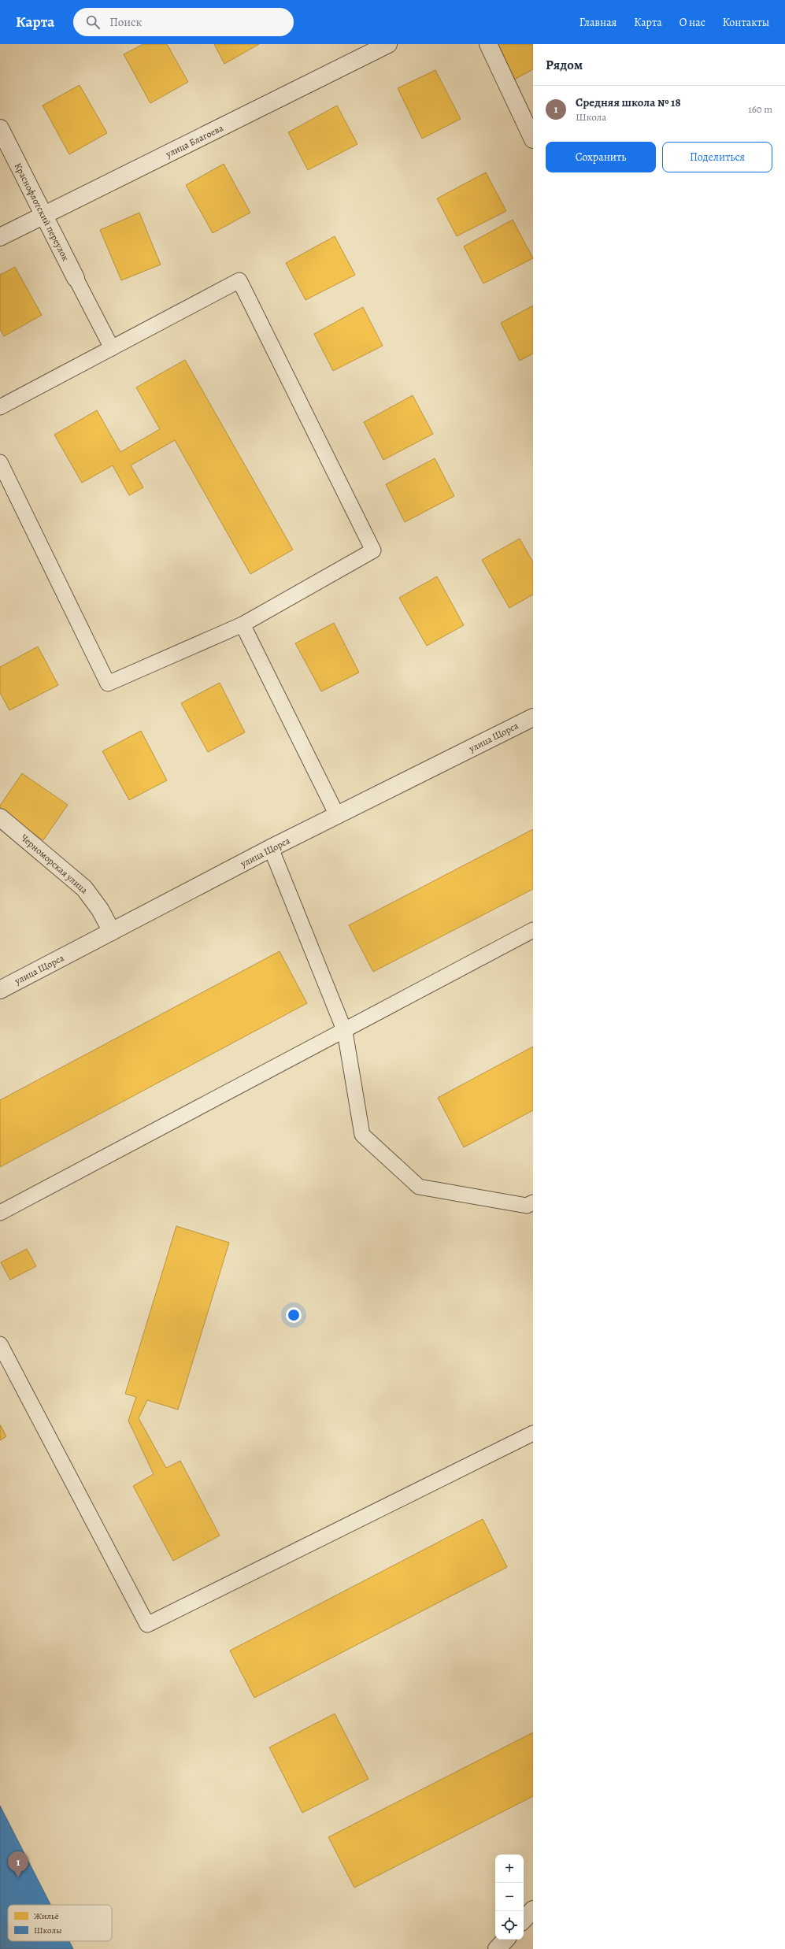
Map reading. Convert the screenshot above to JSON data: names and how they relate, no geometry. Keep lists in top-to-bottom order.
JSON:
{
  "streets": {
    "street": [
      "улица Благоева",
      "Краснофлотский переулок",
      "улица Щорса",
      "Черноморская улица"
    ]
  },
  "crossings": [
    ["улица Благоева", "Краснофлотский переулок"],
    ["улица Щорса", "Черноморская улица"]
  ],
  "legend": ["Жильё", "Школы"],
  "page": {
    "header": "Карта",
    "search": "Поиск",
    "nav": [
      "Главная",
      "Карта",
      "О нас",
      "Контакты"
    ],
    "heading": "Рядом",
    "list": [
      {
        "mark": "1",
        "name": "Средняя школа № 18",
        "note": "Школа",
        "value": "160 m"
      }
    ],
    "buttons": ["Сохранить", "Поделиться"],
    "pins": "1",
    "map_buttons": ["+", "−"]
  }
}
